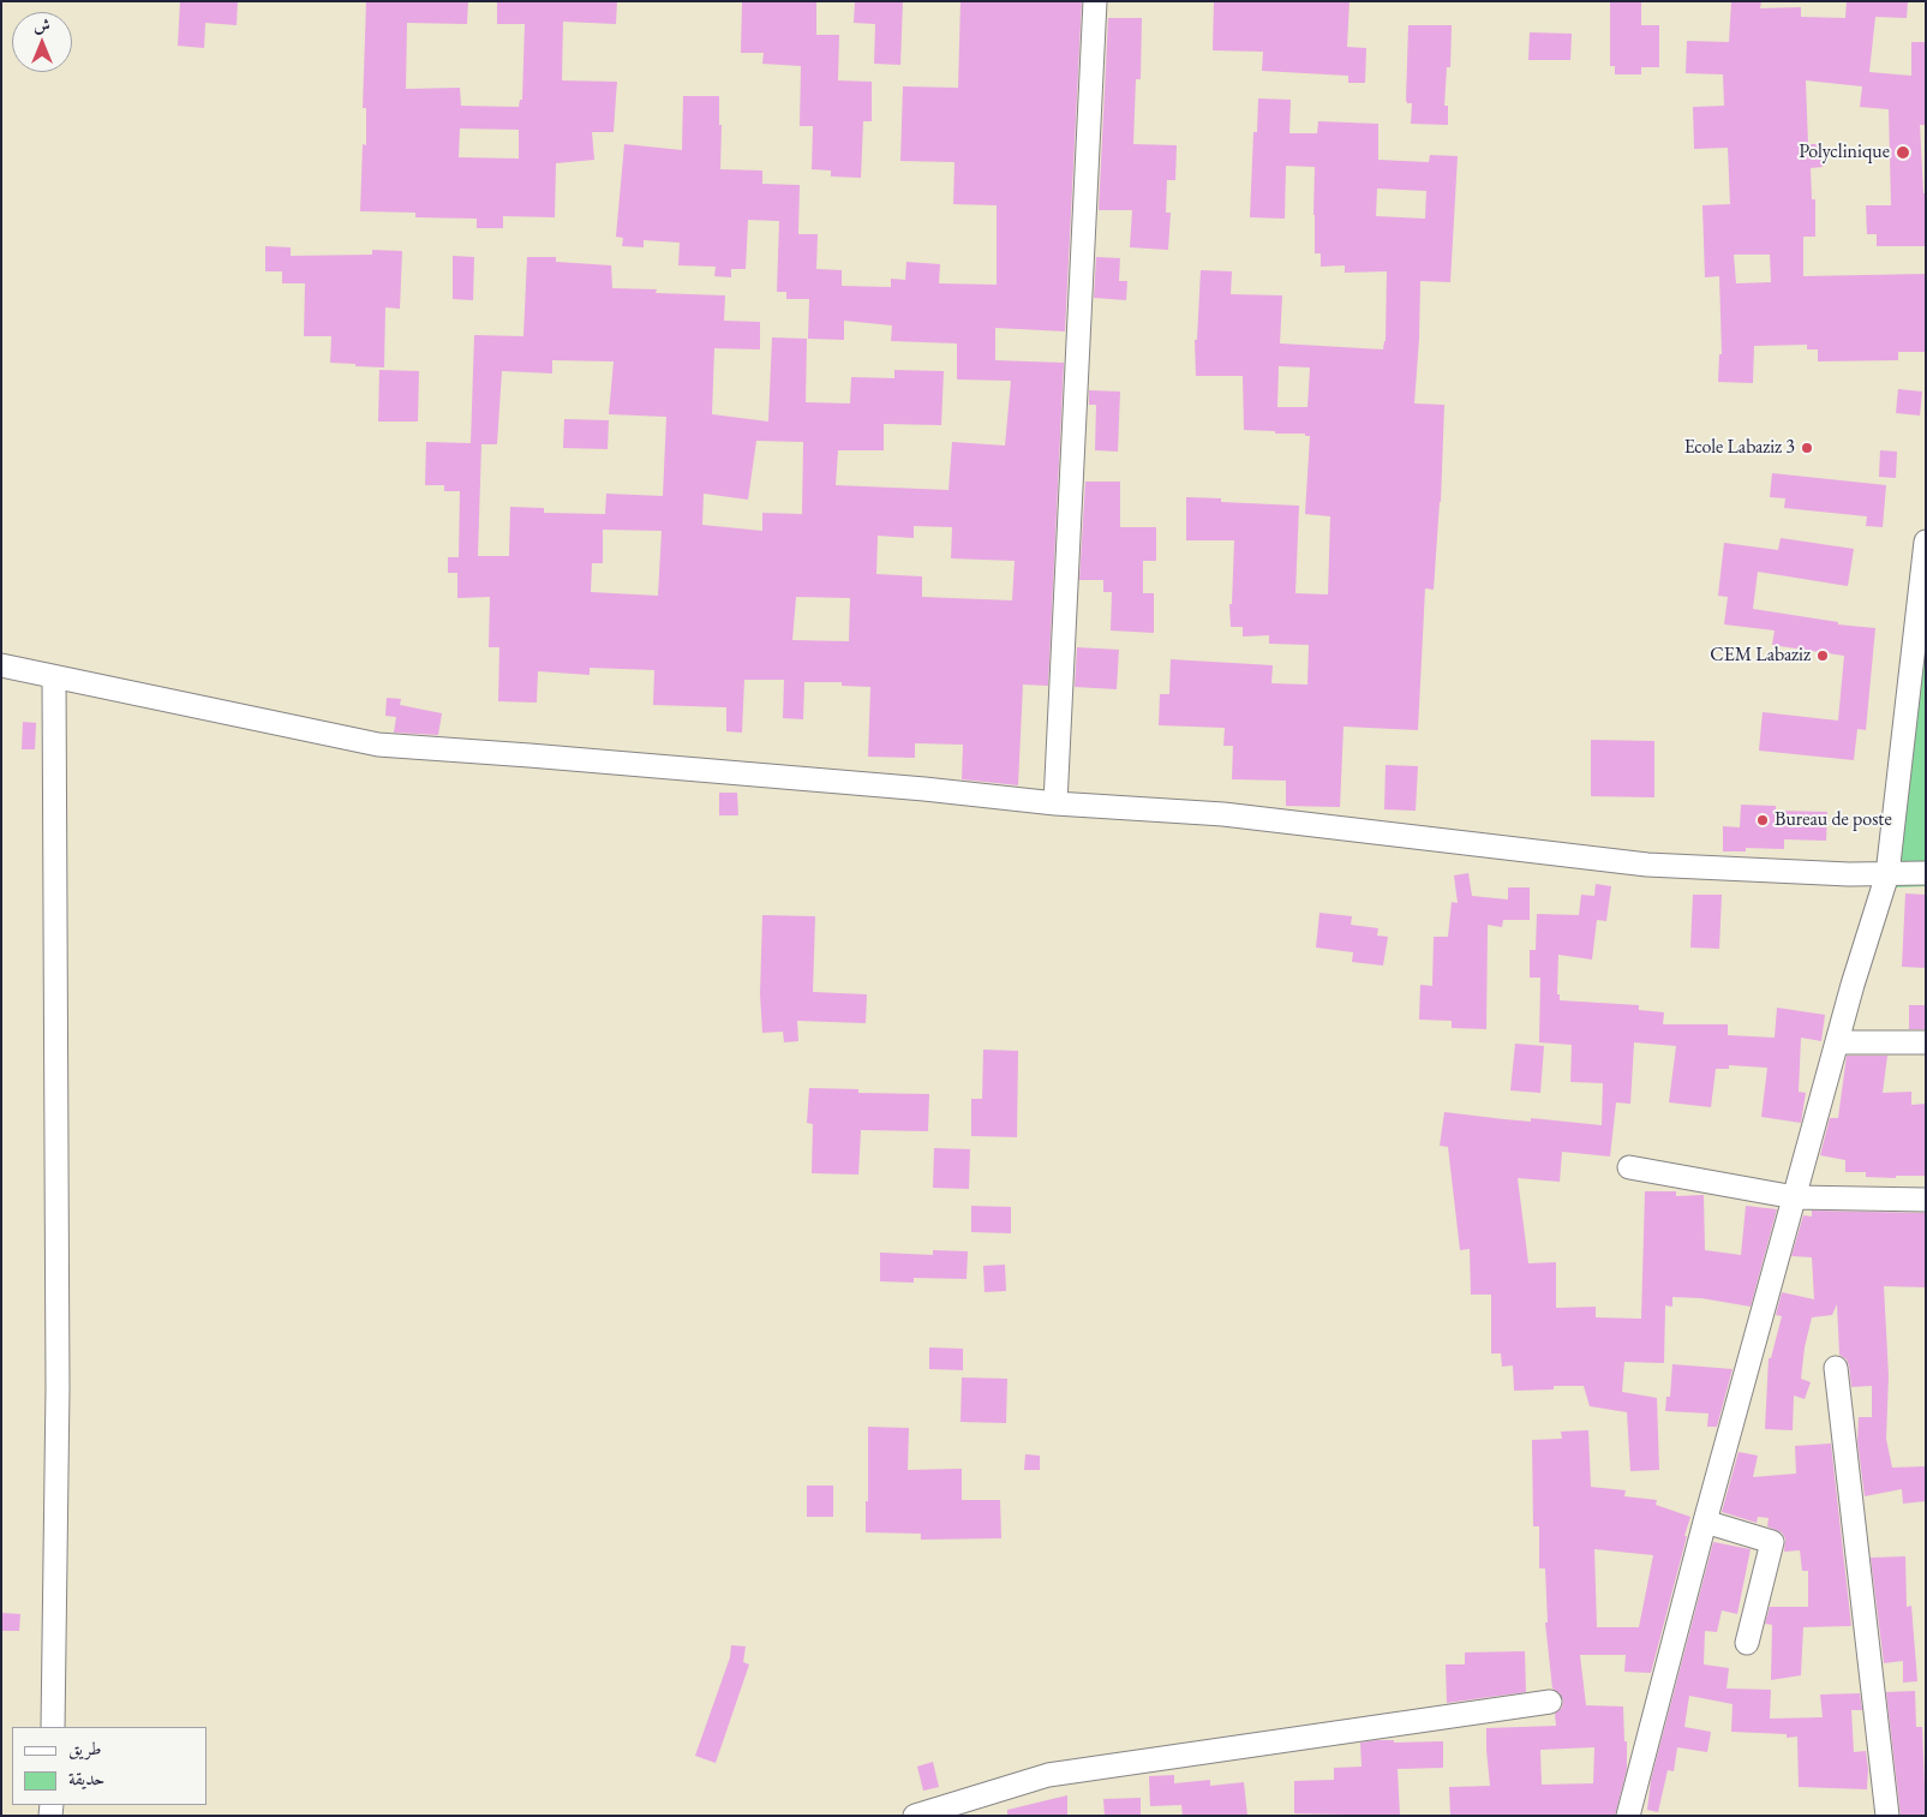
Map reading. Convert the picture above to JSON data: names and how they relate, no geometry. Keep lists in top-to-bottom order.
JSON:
{
  "places": [
    "Polyclinique",
    "Ecole Labaziz 3",
    "CEM Labaziz",
    "Bureau de poste"
  ],
  "legend": ["طريق", "حديقة"],
  "north": "top"
}
